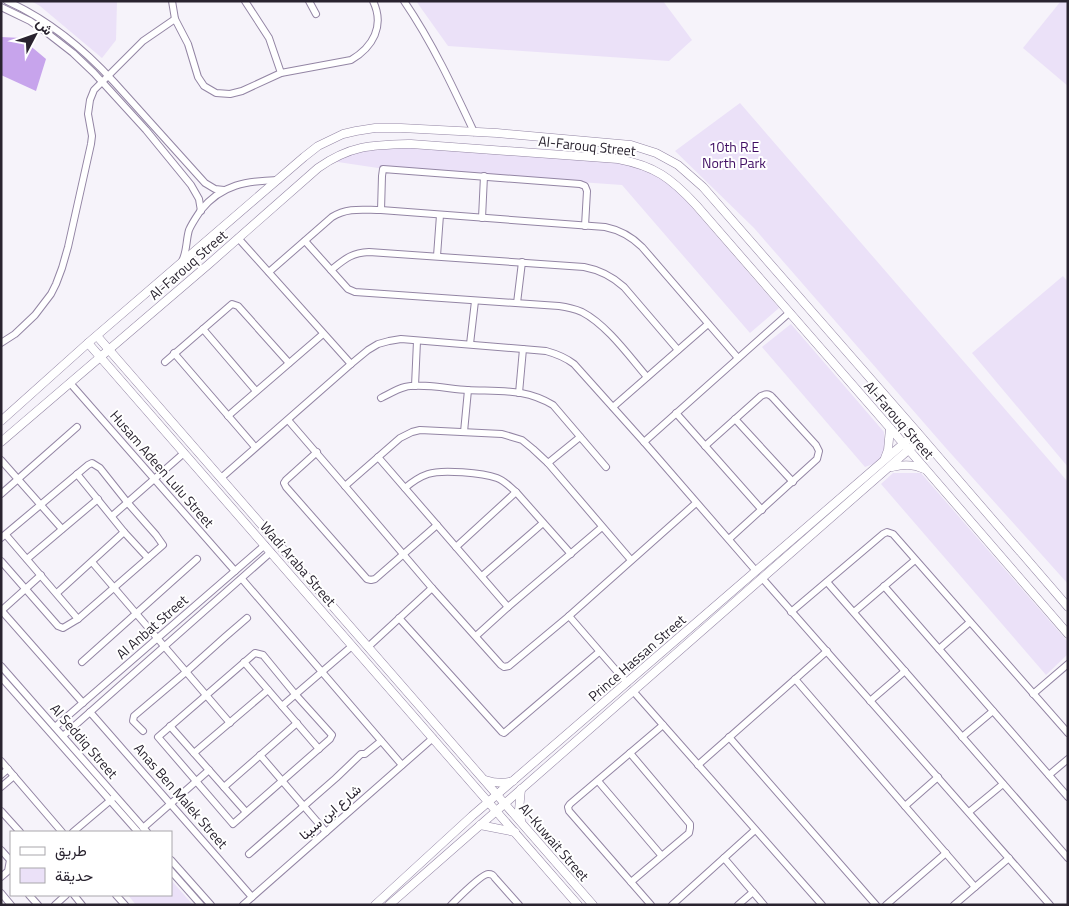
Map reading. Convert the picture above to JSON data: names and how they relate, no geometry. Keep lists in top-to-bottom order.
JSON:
{
  "streets": {
    "main road": [
      "Al-Farouq Street",
      "Wadi Araba Street",
      "Prince Hassan Street",
      "Al-Kuwait Street"
    ],
    "street": [
      "Husam Adeen Lulu Street",
      "Al Anbat Street",
      "Al Seddiq Street",
      "Anas Ben Malek Street",
      "شارع ابن سينا"
    ]
  },
  "crossings": [
    ["Al-Farouq Street", "Husam Adeen Lulu Street"],
    ["Al-Farouq Street", "Wadi Araba Street"],
    ["Al-Farouq Street", "Prince Hassan Street"],
    ["Husam Adeen Lulu Street", "Al Anbat Street"],
    ["Wadi Araba Street", "Al Anbat Street"],
    ["Wadi Araba Street", "Prince Hassan Street"],
    ["Wadi Araba Street", "شارع ابن سينا"],
    ["Wadi Araba Street", "Al-Kuwait Street"],
    ["Al Anbat Street", "Al Seddiq Street"],
    ["Al Anbat Street", "Anas Ben Malek Street"],
    ["Prince Hassan Street", "Al-Kuwait Street"],
    ["Anas Ben Malek Street", "شارع ابن سينا"]
  ],
  "parks": ["10th R.E North Park"],
  "legend": ["طريق", "حديقة"],
  "north": "top right"
}
